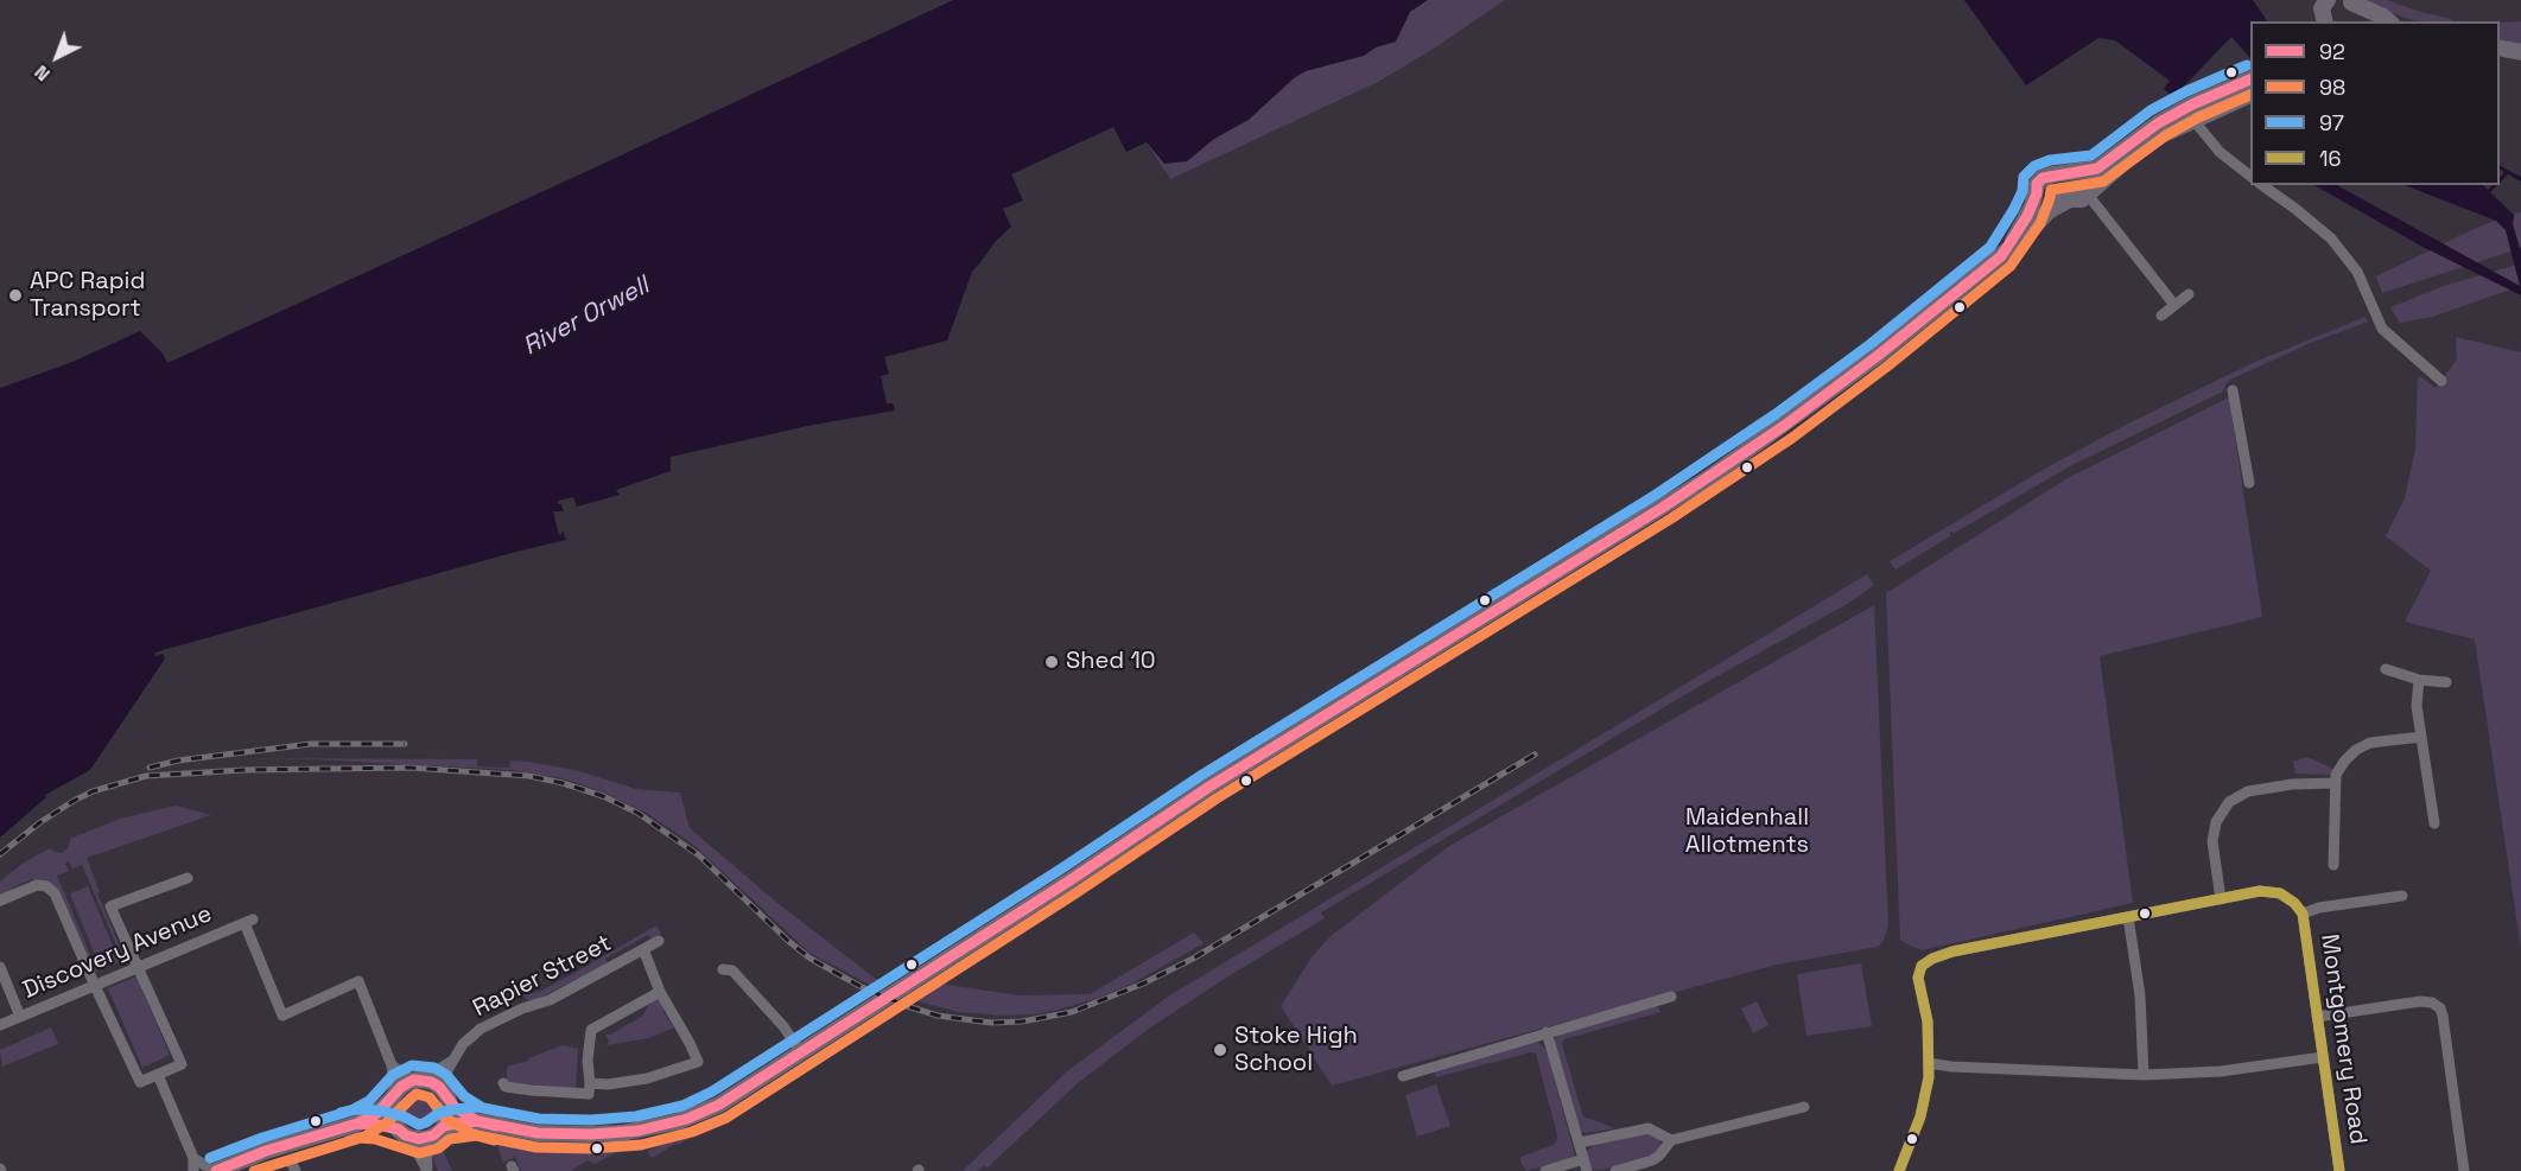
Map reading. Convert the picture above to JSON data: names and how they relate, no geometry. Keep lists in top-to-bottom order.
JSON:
{
  "streets": {
    "street": ["Discovery Avenue", "Rapier Street", "Montgomery Road"]
  },
  "water": ["River Orwell"],
  "parks": ["Maidenhall Allotments"],
  "places": ["APC Rapid Transport", "Shed 10", "Stoke High School"],
  "lines": [
    "transit line 97",
    "transit line 92",
    "transit line 98",
    "transit line 16"
  ],
  "legend": [
    "92",
    "98",
    "97",
    "16"
  ],
  "north": "bottom left"
}
